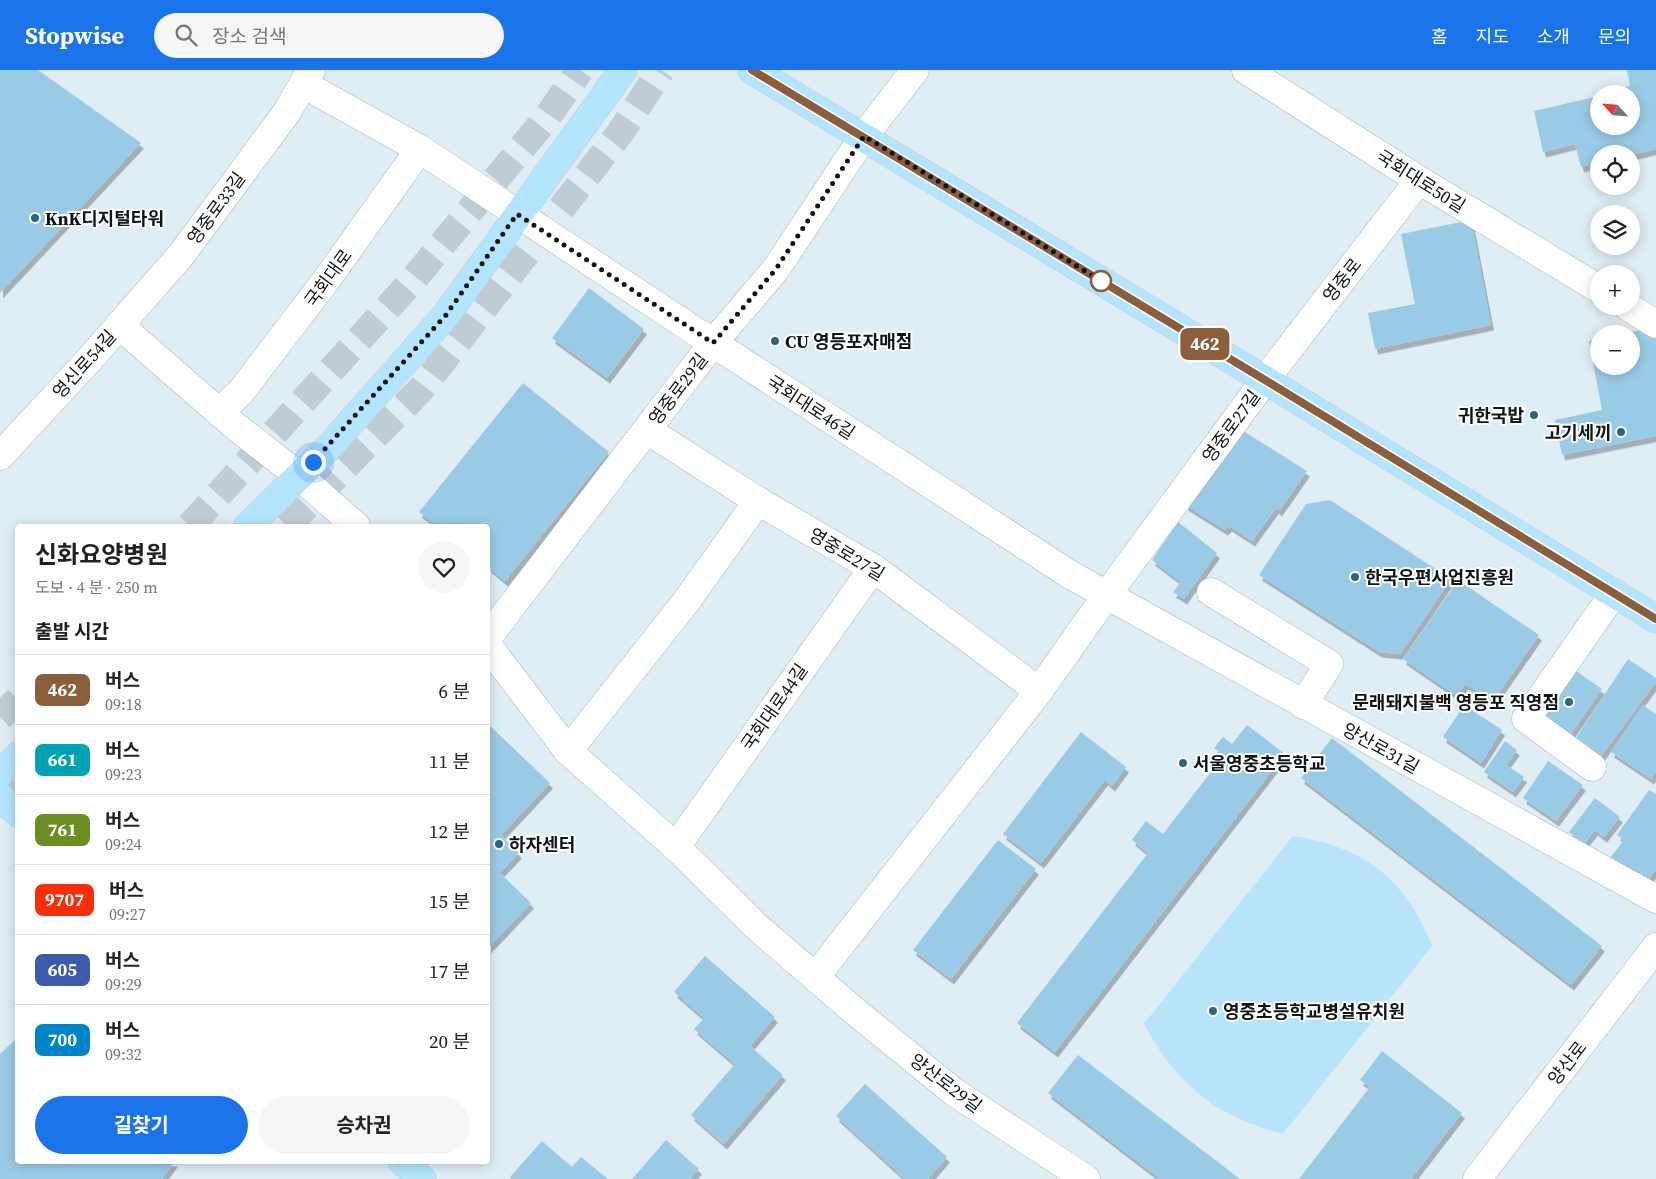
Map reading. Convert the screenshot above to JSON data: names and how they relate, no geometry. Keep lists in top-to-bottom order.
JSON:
{
  "streets": {
    "street": [
      "국회대로50길",
      "영중로33길",
      "국회대로",
      "영중로",
      "영신로54길",
      "영중로29길",
      "국회대로46길",
      "영중로27길",
      "국회대로44길",
      "양산로31길",
      "양산로",
      "양산로29길"
    ]
  },
  "crossings": [
    ["국회대로50길", "영중로"],
    ["영중로33길", "국회대로"],
    ["영중로33길", "영신로54길"],
    ["국회대로", "영신로54길"],
    ["영중로", "영중로27길"],
    ["영중로29길", "국회대로46길"],
    ["영중로29길", "영중로27길"],
    ["국회대로46길", "영중로27길"],
    ["국회대로46길", "양산로31길"],
    ["영중로27길", "국회대로44길"],
    ["영중로27길", "양산로31길"],
    ["영중로27길", "양산로29길"]
  ],
  "places": [
    "KnK디지털타워",
    "CU 영등포자매점",
    "귀한국밥",
    "고기세끼",
    "한국우편사업진흥원",
    "문래돼지불백 영등포 직영점",
    "서울영중초등학교",
    "하자센터",
    "영중초등학교병설유치원"
  ],
  "lines": ["bus line 462"],
  "north": "top left",
  "page": {
    "header": "Stopwise",
    "search": "장소 검색",
    "nav": [
      "홈",
      "지도",
      "소개",
      "문의"
    ],
    "on_map": "462",
    "map_buttons": ["+", "−"],
    "heading": [
      ["신화요양병원", "도보 · 4 분 · 250 m"],
      "출발 시간"
    ],
    "list": [
      {
        "mark": "462",
        "name": "버스",
        "note": "09:18",
        "value": "6 분"
      },
      {
        "mark": "661",
        "name": "버스",
        "note": "09:23",
        "value": "11 분"
      },
      {
        "mark": "761",
        "name": "버스",
        "note": "09:24",
        "value": "12 분"
      },
      {
        "mark": "9707",
        "name": "버스",
        "note": "09:27",
        "value": "15 분"
      },
      {
        "mark": "605",
        "name": "버스",
        "note": "09:29",
        "value": "17 분"
      },
      {
        "mark": "700",
        "name": "버스",
        "note": "09:32",
        "value": "20 분"
      }
    ],
    "buttons": ["길찾기", "승차권"]
  }
}
